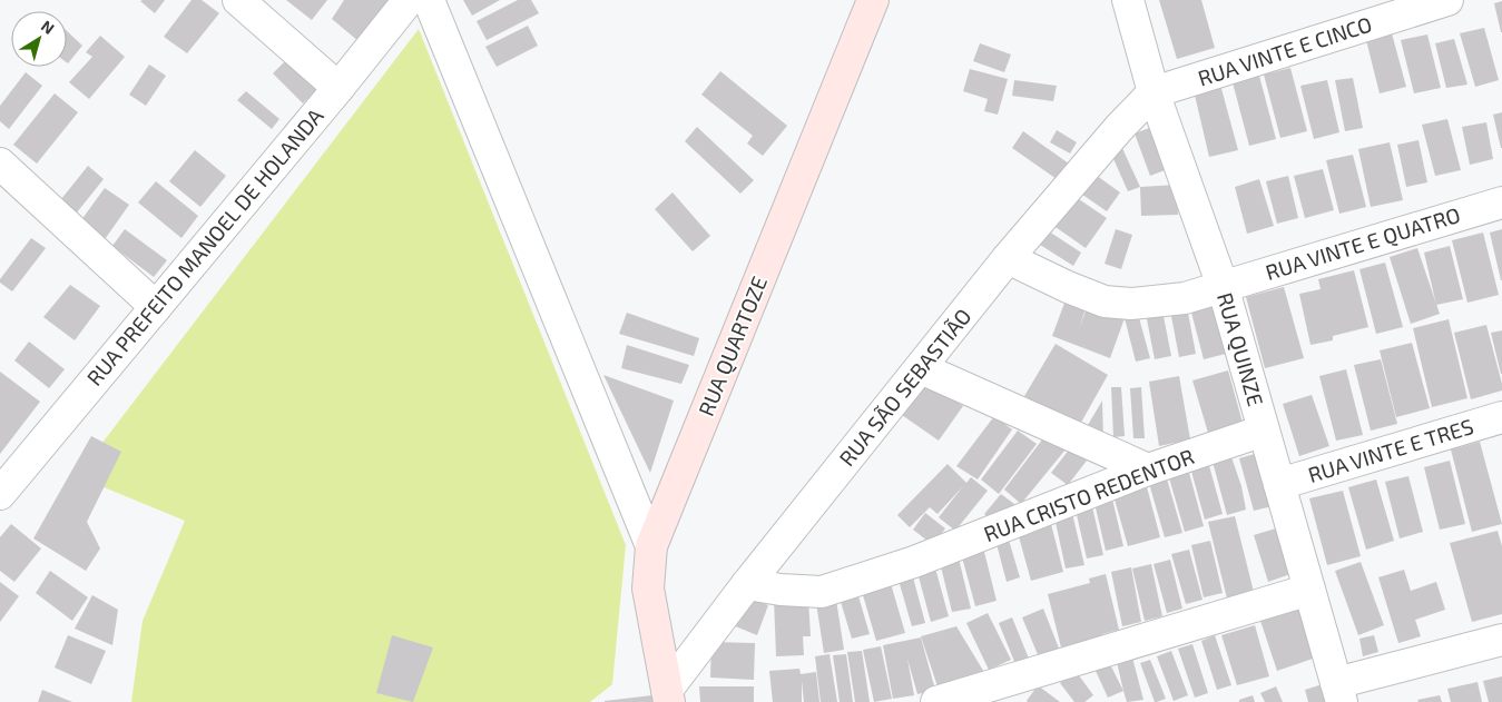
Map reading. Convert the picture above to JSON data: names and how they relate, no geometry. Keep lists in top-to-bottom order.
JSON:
{
  "streets": {
    "street": [
      "RUA VINTE E CINCO",
      "RUA VINTE E QUATRO",
      "RUA PREFEITO MANOEL DE HOLANDA",
      "RUA QUARTOZE",
      "RUA QUINZE",
      "RUA SÃO SEBASTIÃO",
      "RUA VINTE E TRES",
      "RUA CRISTO REDENTOR"
    ]
  },
  "crossings": [
    ["RUA VINTE E CINCO", "RUA QUINZE"],
    ["RUA VINTE E CINCO", "RUA SÃO SEBASTIÃO"],
    ["RUA VINTE E QUATRO", "RUA QUINZE"],
    ["RUA VINTE E QUATRO", "RUA SÃO SEBASTIÃO"],
    ["RUA QUARTOZE", "RUA SÃO SEBASTIÃO"],
    ["RUA QUINZE", "RUA SÃO SEBASTIÃO"],
    ["RUA QUINZE", "RUA VINTE E TRES"],
    ["RUA QUINZE", "RUA CRISTO REDENTOR"],
    ["RUA SÃO SEBASTIÃO", "RUA CRISTO REDENTOR"]
  ],
  "north": "top right"
}
